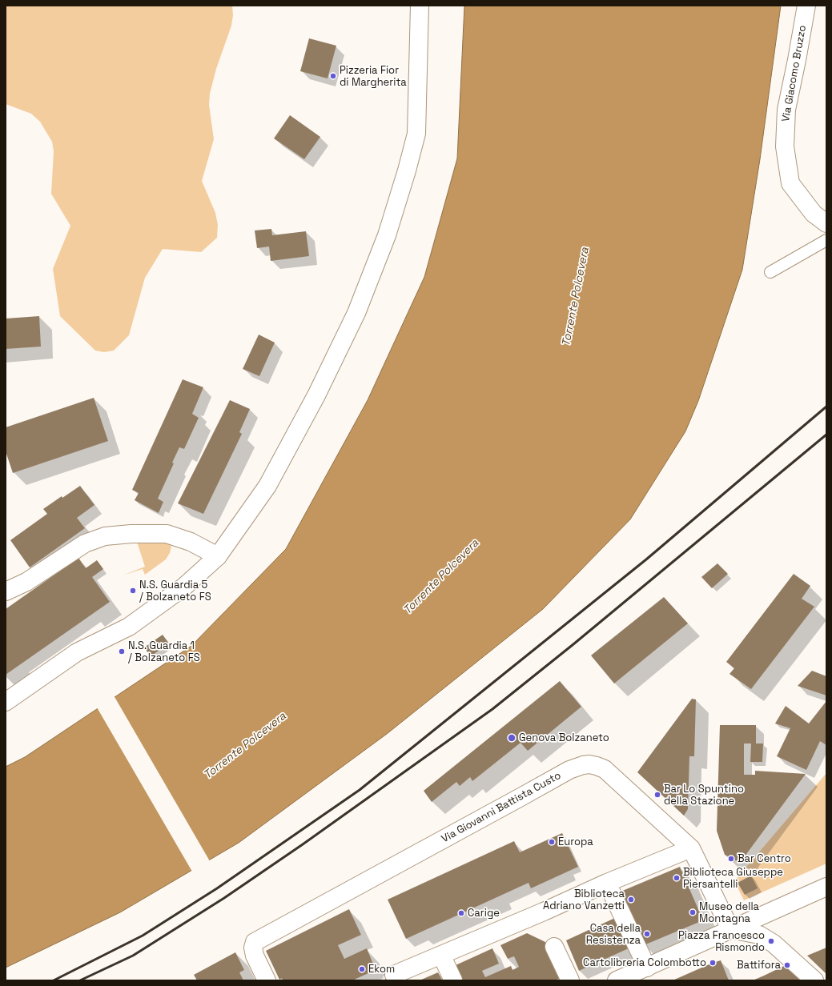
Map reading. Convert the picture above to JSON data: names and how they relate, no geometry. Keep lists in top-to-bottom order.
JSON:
{
  "streets": {
    "street": ["Via Giacomo Bruzzo", "Via Giovanni Battista Custo"]
  },
  "water": ["Torrente Polcevera"],
  "places": [
    "Pizzeria Fior di Margherita",
    "N.S. Guardia 5 / Bolzaneto FS",
    "N.S. Guardia 1 / Bolzaneto FS",
    "Genova Bolzaneto",
    "Bar Lo Spuntino della Stazione",
    "Europa",
    "Bar Centro",
    "Biblioteca Giuseppe Piersantelli",
    "Biblioteca Adriano Vanzetti",
    "Museo della Montagna",
    "Carige",
    "Casa della Resistenza",
    "Piazza Francesco Rismondo",
    "Cartolibreria Colombotto",
    "Battifora",
    "Ekom"
  ]
}
